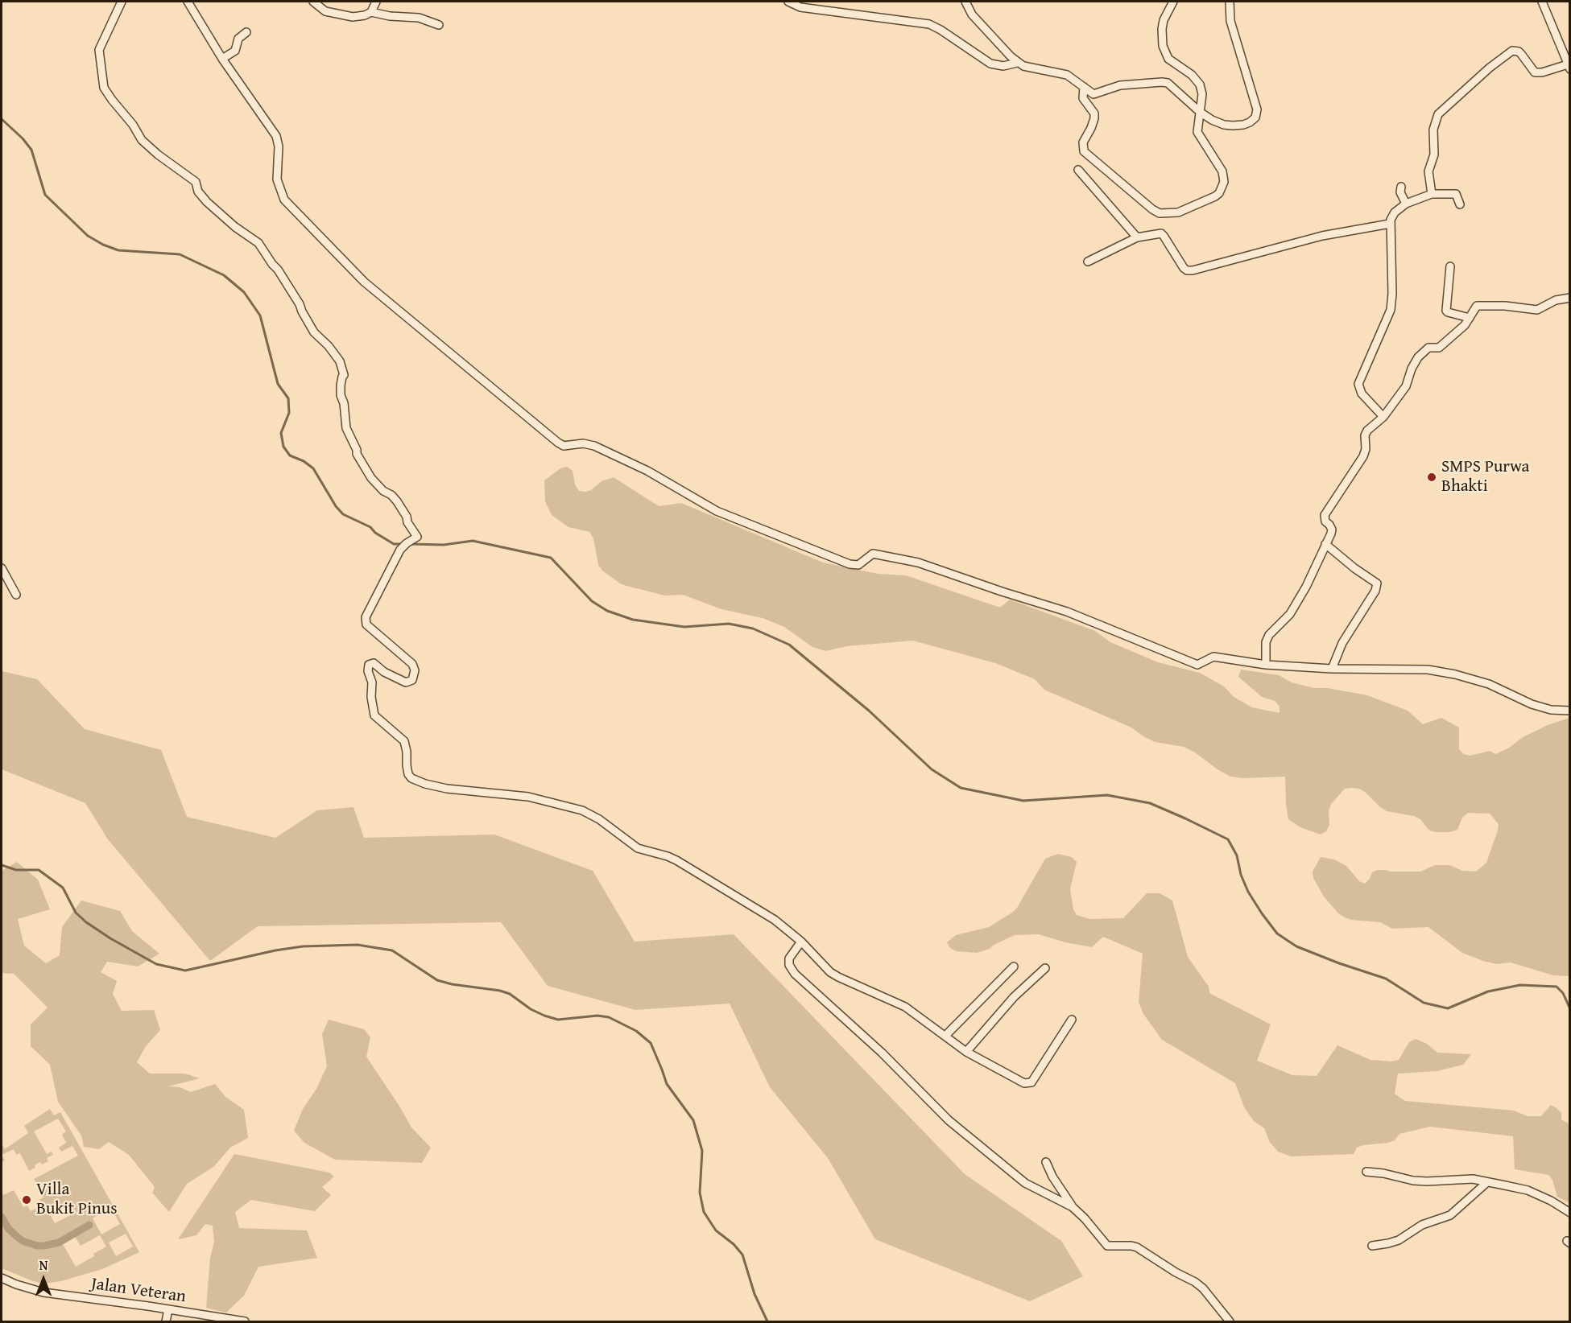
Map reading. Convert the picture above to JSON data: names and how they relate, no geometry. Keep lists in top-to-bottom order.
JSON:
{
  "streets": {
    "street": ["Jalan Veteran"]
  },
  "places": ["SMPS Purwa Bhakti", "Villa Bukit Pinus"],
  "north": "top"
}
